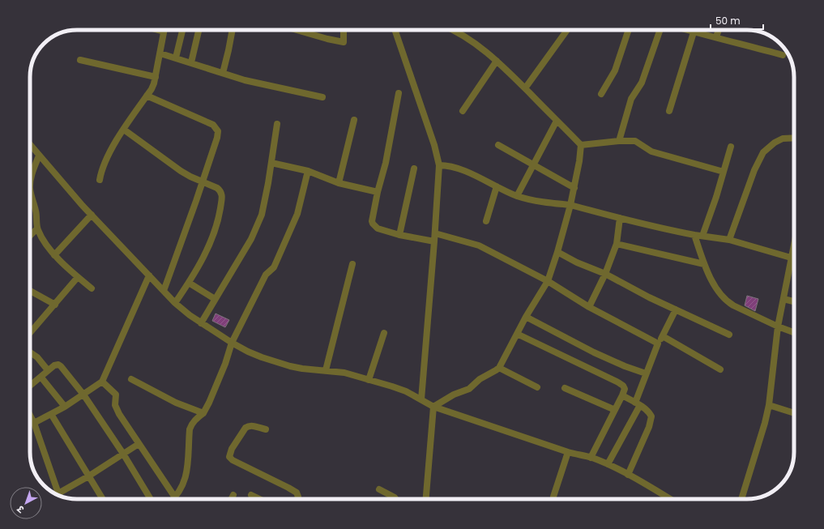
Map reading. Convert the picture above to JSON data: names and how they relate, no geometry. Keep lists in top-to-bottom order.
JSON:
{
  "scale_bar": "50 m",
  "north": "bottom left"
}
